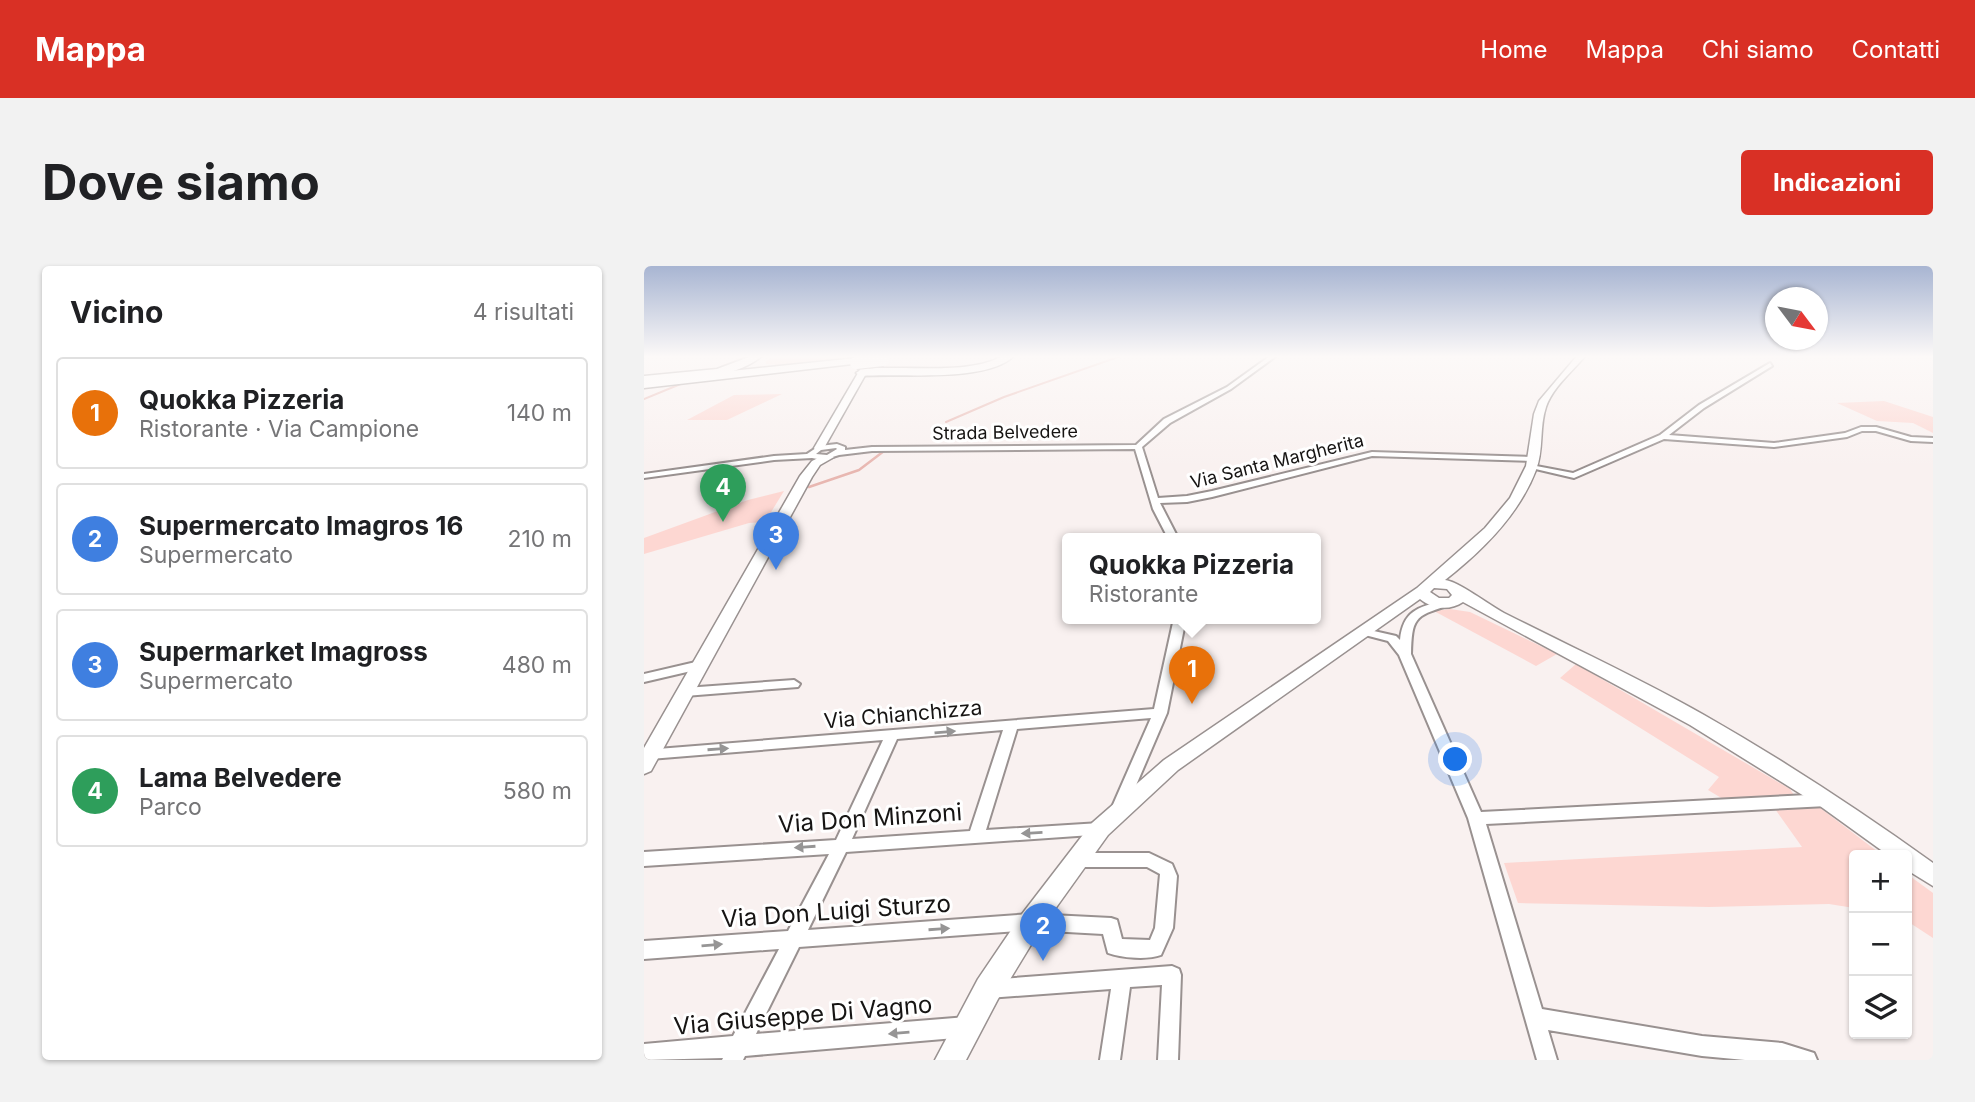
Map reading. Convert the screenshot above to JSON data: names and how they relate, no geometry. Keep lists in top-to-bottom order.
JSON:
{
  "streets": {
    "street": [
      "Strada Belvedere",
      "Via Santa Margherita",
      "Via Chianchizza",
      "Via Don Minzoni",
      "Via Don Luigi Sturzo",
      "Via Giuseppe Di Vagno"
    ]
  },
  "one_way": ["Via Don Minzoni", "Via Don Luigi Sturzo", "Via Giuseppe Di Vagno"],
  "north": "bottom right",
  "page": {
    "header": "Mappa",
    "nav": [
      "Home",
      "Mappa",
      "Chi siamo",
      "Contatti"
    ],
    "buttons": "Indicazioni",
    "title": "Dove siamo",
    "heading": ["Vicino", "4 risultati"],
    "list": [
      {
        "mark": "1",
        "name": "Quokka Pizzeria",
        "note": "Ristorante · Via Campione",
        "value": "140 m"
      },
      {
        "mark": "2",
        "name": "Supermercato Imagros 16",
        "note": "Supermercato",
        "value": "210 m"
      },
      {
        "mark": "3",
        "name": "Supermarket Imagross",
        "note": "Supermercato",
        "value": "480 m"
      },
      {
        "mark": "4",
        "name": "Lama Belvedere",
        "note": "Parco",
        "value": "580 m"
      }
    ],
    "pins": [
      "4",
      "3",
      "1",
      "2"
    ],
    "popup": ["Quokka Pizzeria", "Ristorante"],
    "map_buttons": ["+", "−"]
  }
}
